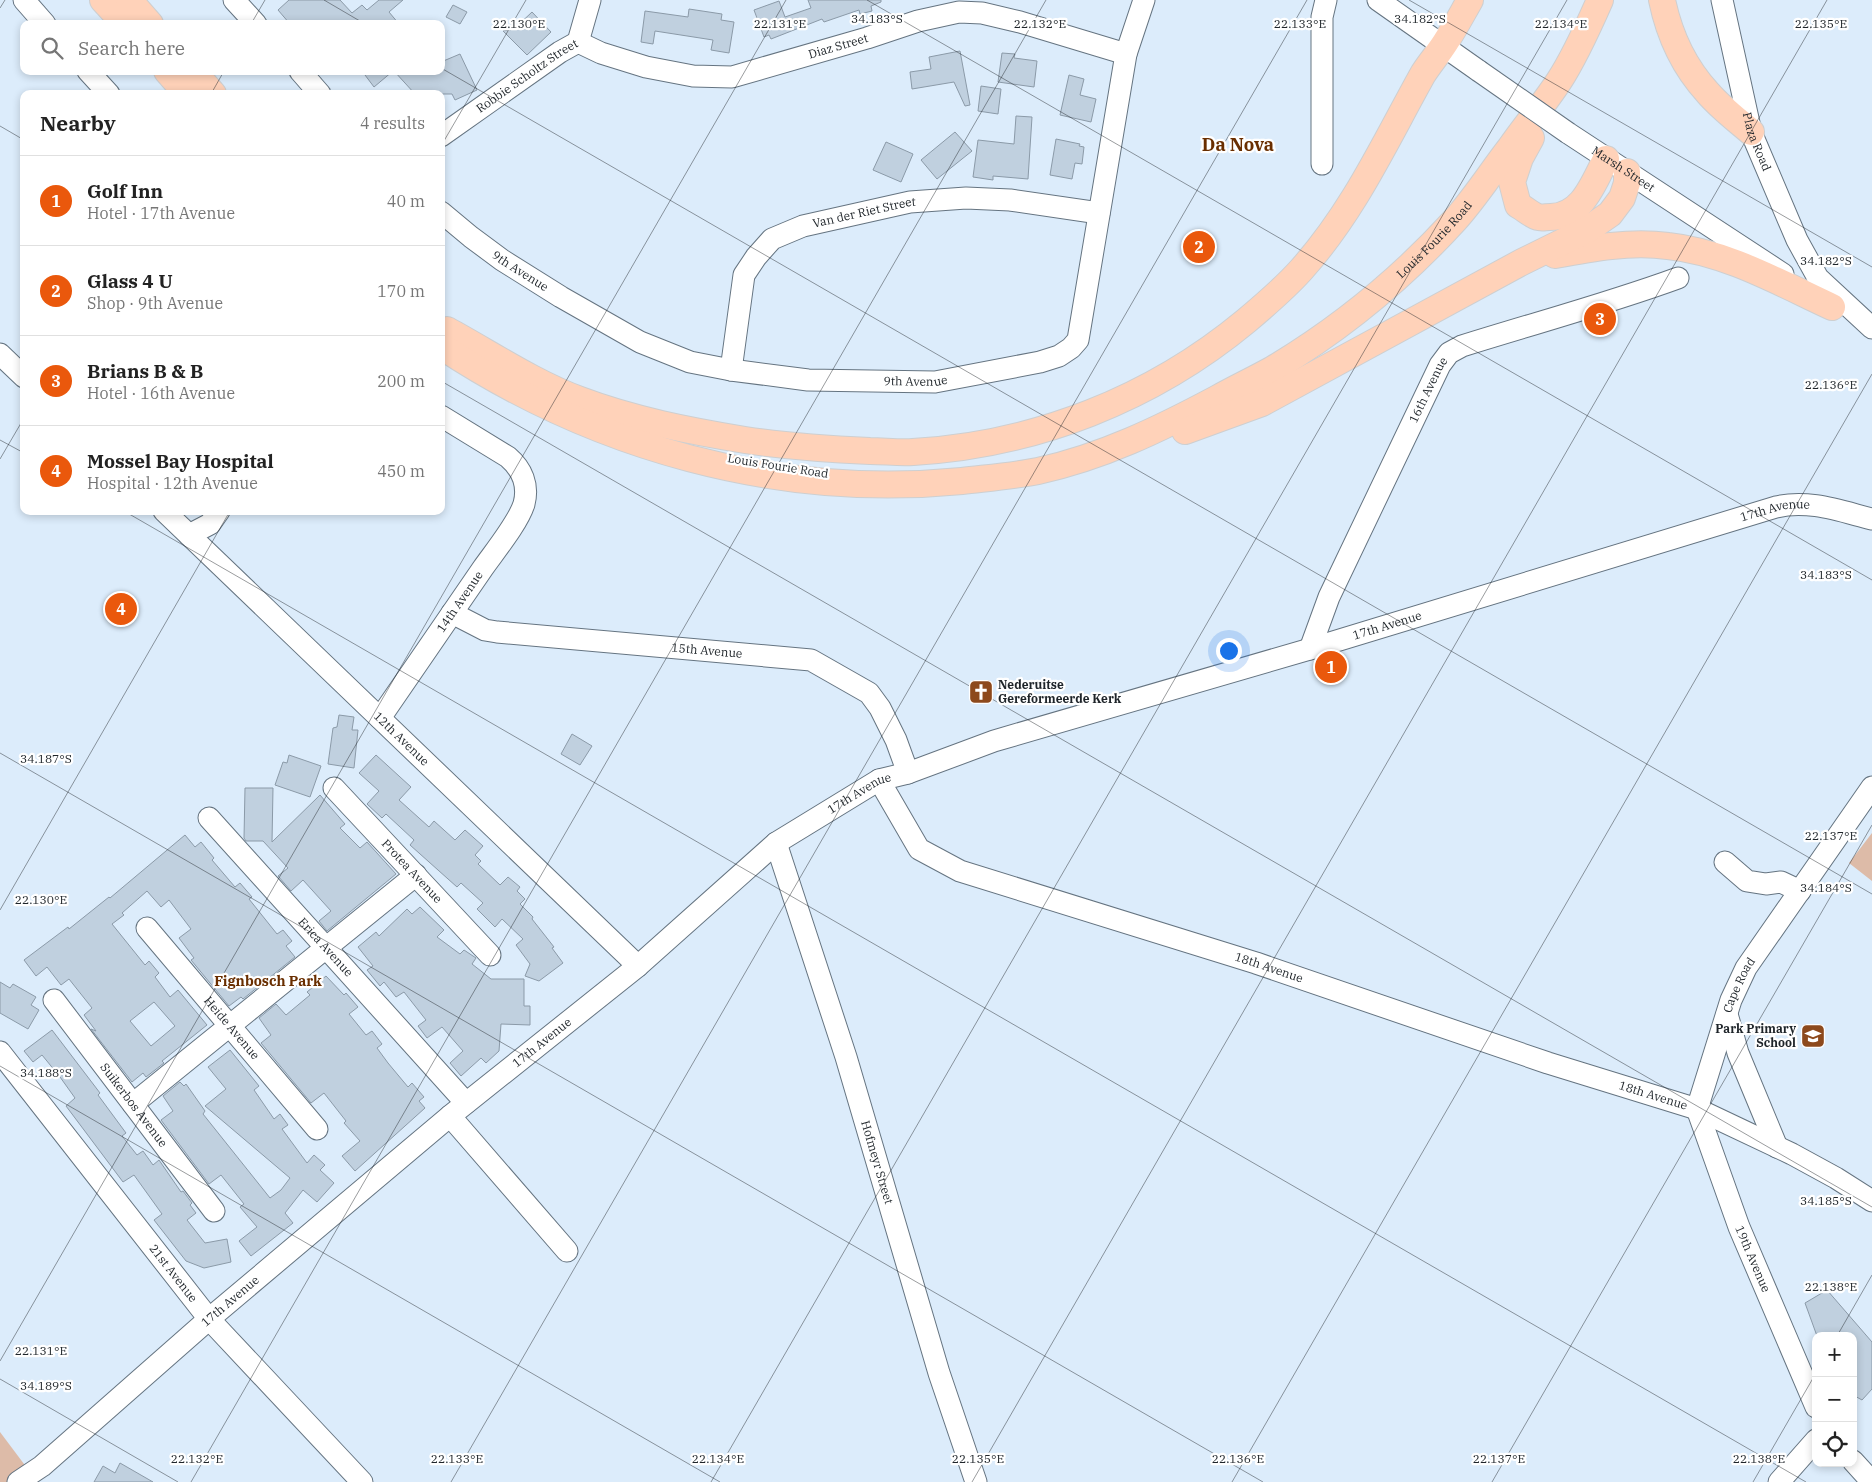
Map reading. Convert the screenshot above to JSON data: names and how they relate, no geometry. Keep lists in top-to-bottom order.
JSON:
{
  "streets": {
    "main road": ["Louis Fourie Road"],
    "street": [
      "Diaz Street",
      "Robbie Scholtz Street",
      "Plaza Road",
      "Marsh Street",
      "Van der Riet Street",
      "9th Avenue",
      "16th Avenue",
      "17th Avenue",
      "14th Avenue",
      "15th Avenue",
      "12th Avenue",
      "Protea Avenue",
      "Erica Avenue",
      "18th Avenue",
      "Cape Road",
      "Heide Avenue",
      "Suikerbos Avenue",
      "Hofmeyr Street",
      "19th Avenue",
      "21st Avenue"
    ]
  },
  "crossings": [
    ["Diaz Street", "Robbie Scholtz Street"],
    ["Diaz Street", "9th Avenue"],
    ["Plaza Road", "Marsh Street"],
    ["Van der Riet Street", "9th Avenue"],
    ["16th Avenue", "17th Avenue"],
    ["17th Avenue", "15th Avenue"],
    ["17th Avenue", "12th Avenue"],
    ["17th Avenue", "Erica Avenue"],
    ["17th Avenue", "18th Avenue"],
    ["17th Avenue", "Hofmeyr Street"],
    ["17th Avenue", "21st Avenue"],
    ["14th Avenue", "15th Avenue"],
    ["14th Avenue", "12th Avenue"],
    ["18th Avenue", "Cape Road"],
    ["18th Avenue", "19th Avenue"],
    ["Cape Road", "19th Avenue"]
  ],
  "districts": ["Da Nova", "Fignbosch Park"],
  "places": {
    "church": ["Nederuitse Gereformeerde Kerk"],
    "school or university": ["Park Primary School"]
  },
  "page": {
    "search": "Search here",
    "heading": ["Nearby", "4 results"],
    "list": [
      {
        "mark": "1",
        "name": "Golf Inn",
        "note": "Hotel · 17th Avenue",
        "value": "40 m"
      },
      {
        "mark": "2",
        "name": "Glass 4 U",
        "note": "Shop · 9th Avenue",
        "value": "170 m"
      },
      {
        "mark": "3",
        "name": "Brians B & B",
        "note": "Hotel · 16th Avenue",
        "value": "200 m"
      },
      {
        "mark": "4",
        "name": "Mossel Bay Hospital",
        "note": "Hospital · 12th Avenue",
        "value": "450 m"
      }
    ],
    "pins": [
      "2",
      "3",
      "4",
      "1"
    ],
    "map_buttons": ["+", "−"]
  },
  "coordinates": [
    "34.183°S",
    "34.182°S",
    "22.130°E",
    "22.131°E",
    "22.132°E",
    "22.133°E",
    "22.134°E",
    "22.135°E",
    "22.136°E",
    "34.187°S",
    "22.137°E",
    "34.184°S",
    "34.188°S",
    "34.185°S",
    "22.138°E",
    "34.189°S"
  ]
}
